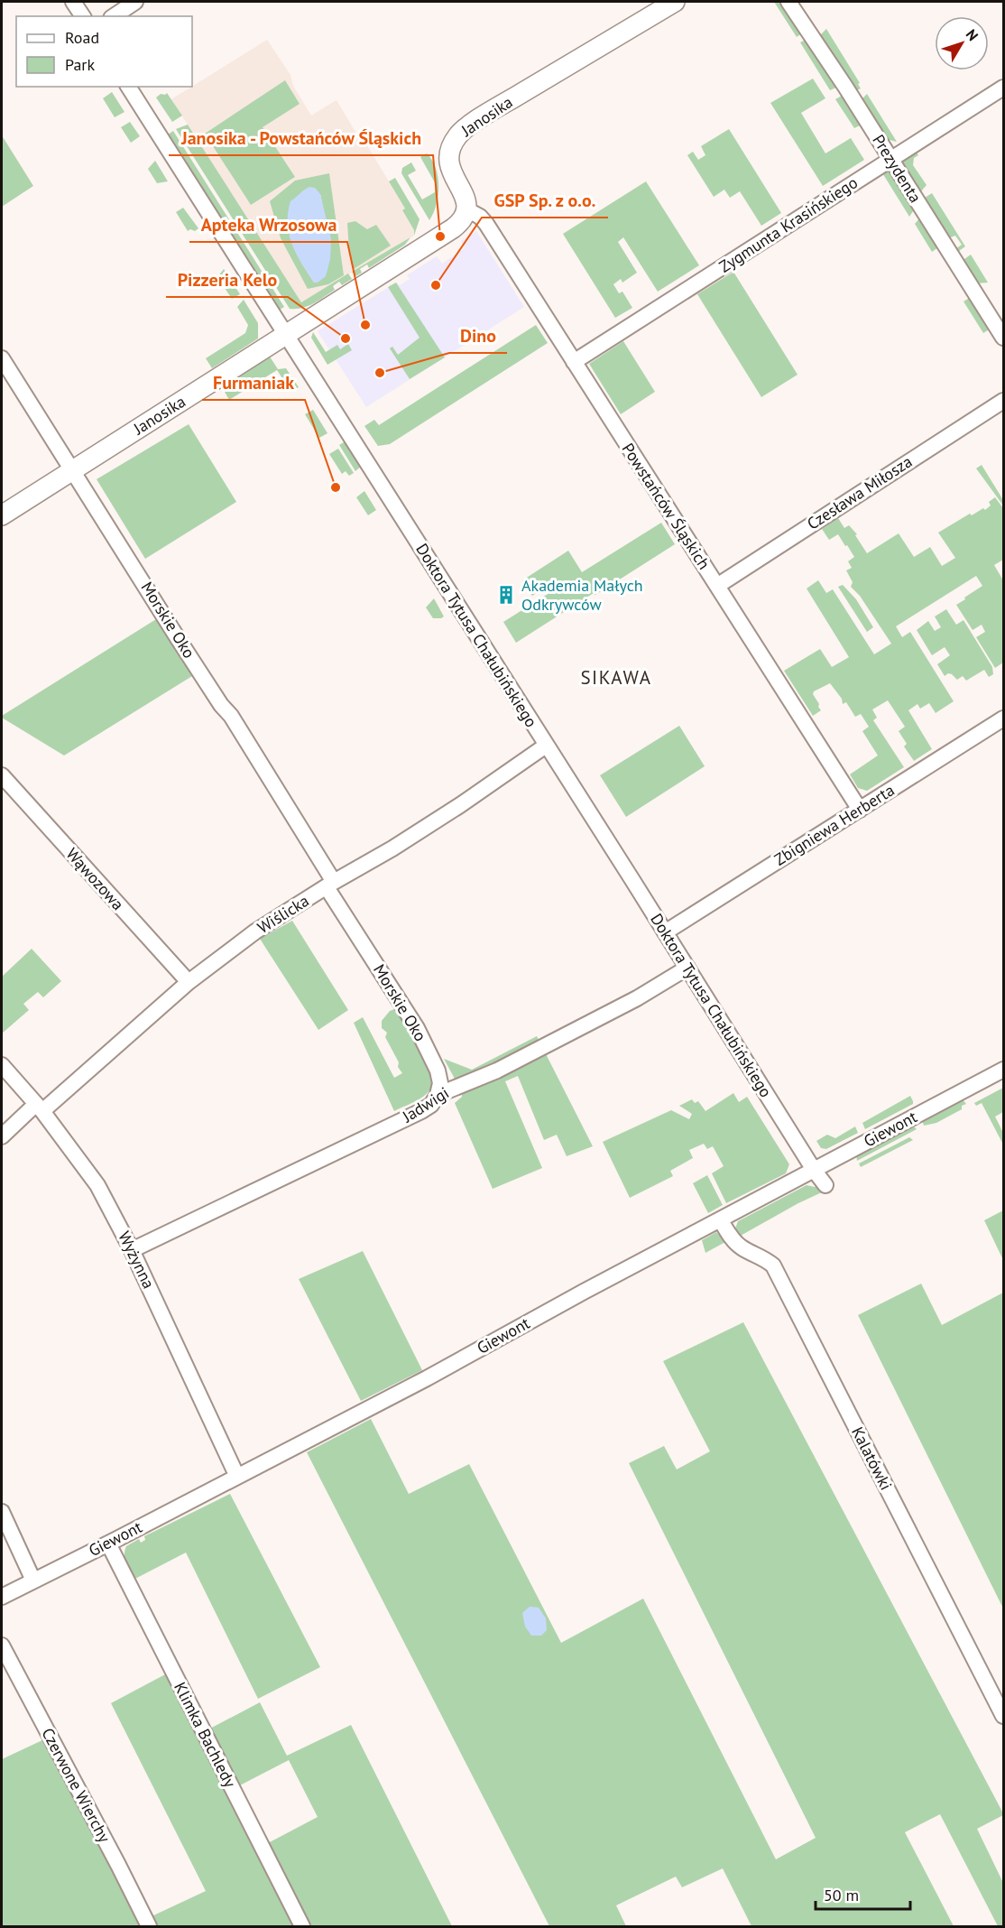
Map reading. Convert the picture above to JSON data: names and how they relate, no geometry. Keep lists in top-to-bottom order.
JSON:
{
  "streets": {
    "street": [
      "Janosika",
      "Prezydenta",
      "Zygmunta Krasińskiego",
      "Czesława Miłosza",
      "Powstańców Śląskich",
      "Morskie Oko",
      "Doktora Tytusa Chałubińskiego",
      "Zbigniewa Herberta",
      "Wąwozowa",
      "Wiślicka",
      "Jadwigi",
      "Giewont",
      "Wyżynna",
      "Kalatówki",
      "Klimka Bachledy",
      "Czerwone Wierchy"
    ]
  },
  "crossings": [
    ["Janosika", "Powstańców Śląskich"],
    ["Janosika", "Morskie Oko"],
    ["Janosika", "Doktora Tytusa Chałubińskiego"],
    ["Prezydenta", "Zygmunta Krasińskiego"],
    ["Zygmunta Krasińskiego", "Powstańców Śląskich"],
    ["Czesława Miłosza", "Powstańców Śląskich"],
    ["Powstańców Śląskich", "Zbigniewa Herberta"],
    ["Morskie Oko", "Wiślicka"],
    ["Morskie Oko", "Jadwigi"],
    ["Doktora Tytusa Chałubińskiego", "Zbigniewa Herberta"],
    ["Doktora Tytusa Chałubińskiego", "Wiślicka"],
    ["Doktora Tytusa Chałubińskiego", "Jadwigi"],
    ["Doktora Tytusa Chałubińskiego", "Giewont"],
    ["Wąwozowa", "Wiślicka"],
    ["Wiślicka", "Wyżynna"],
    ["Jadwigi", "Wyżynna"],
    ["Giewont", "Wyżynna"],
    ["Giewont", "Kalatówki"],
    ["Giewont", "Klimka Bachledy"]
  ],
  "districts": ["SIKAWA"],
  "places": {
    "other": [
      "Janosika - Powstańców Śląskich",
      "GSP Sp. z o.o.",
      "Apteka Wrzosowa",
      "Pizzeria Kelo",
      "Dino",
      "Furmaniak"
    ],
    "building": ["Akademia Małych Odkrywców"]
  },
  "legend": ["Road", "Park"],
  "scale_bar": "50 m",
  "north": "top right"
}
